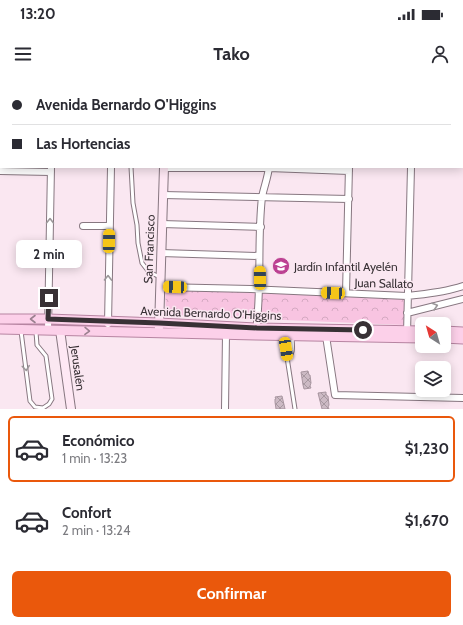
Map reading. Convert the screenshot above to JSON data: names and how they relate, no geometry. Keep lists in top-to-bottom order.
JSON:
{
  "streets": {
    "main road": ["Avenida Bernardo O'Higgins"],
    "street": ["San Francisco", "Juan Sallato", "Jerusalén"]
  },
  "crossings": [
    ["San Francisco", "Juan Sallato"],
    ["San Francisco", "Avenida Bernardo O'Higgins"],
    ["Avenida Bernardo O'Higgins", "Jerusalén"]
  ],
  "places": {
    "school or university": ["Jardín Infantil Ayelén"]
  },
  "north": "top left",
  "page": {
    "status": "13:20",
    "header": "Tako",
    "banner": ["Avenida Bernardo O'Higgins", "Las Hortencias"],
    "bubble": "2 min",
    "list": [
      {
        "name": "Económico",
        "note": "1 min · 13:23",
        "value": "$1,230"
      },
      {
        "name": "Confort",
        "note": "2 min · 13:24",
        "value": "$1,670"
      }
    ],
    "buttons": "Confirmar"
  }
}
